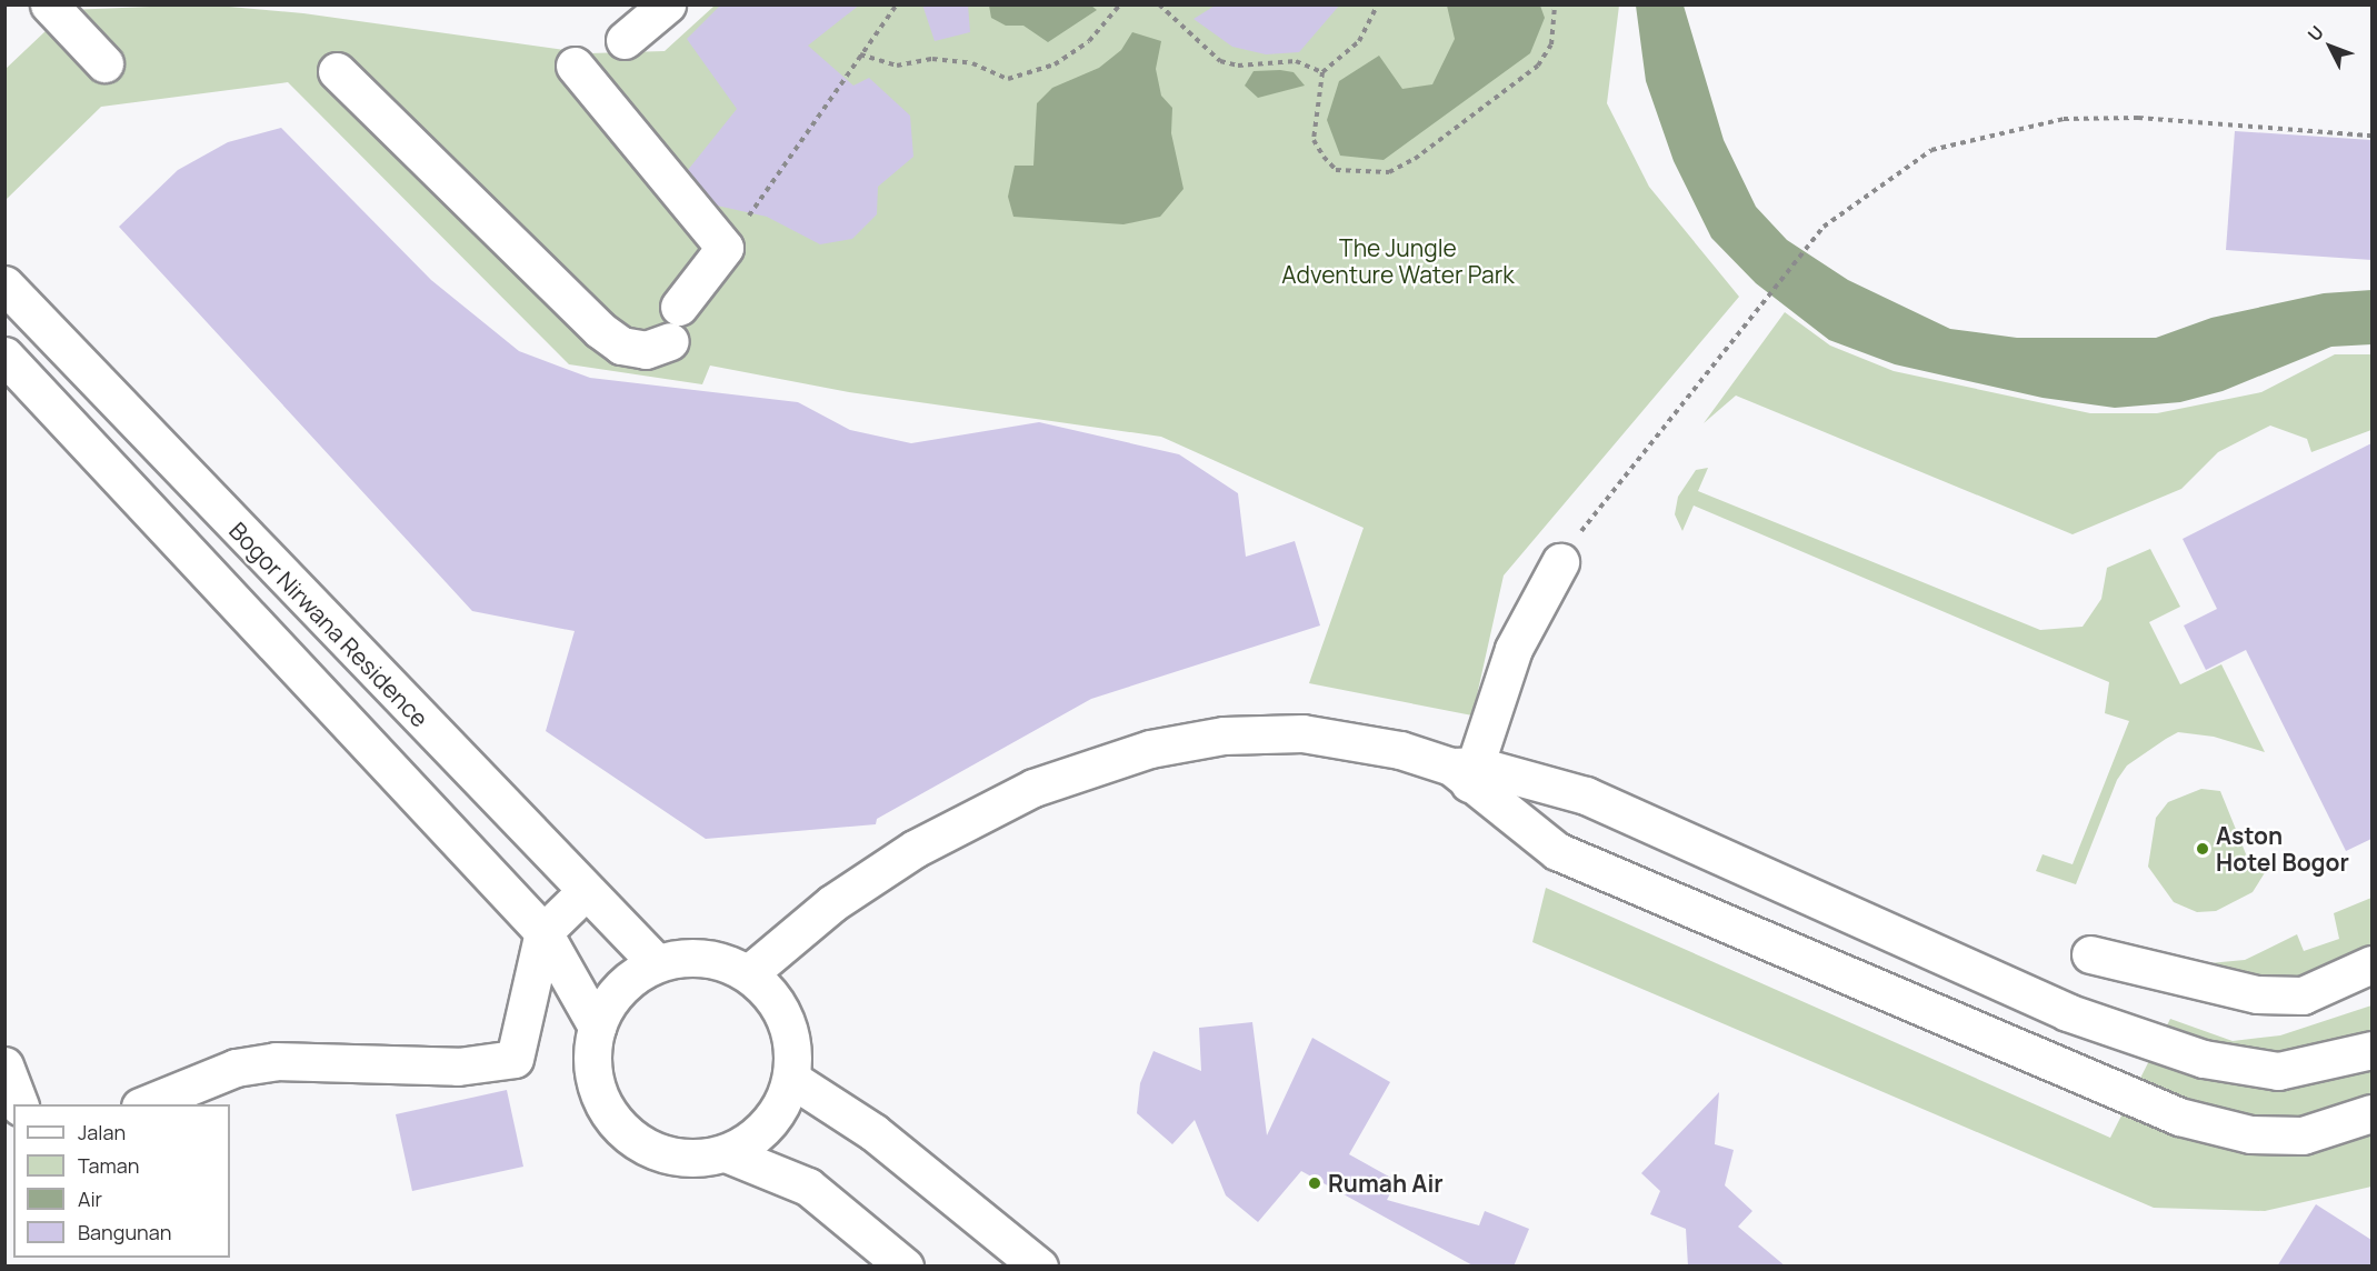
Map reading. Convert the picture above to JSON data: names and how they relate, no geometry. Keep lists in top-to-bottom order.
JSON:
{
  "streets": {
    "street": ["Bogor Nirwana Residence"]
  },
  "parks": ["The Jungle Adventure Water Park"],
  "places": ["Aston Hotel Bogor", "Rumah Air"],
  "legend": [
    "Jalan",
    "Taman",
    "Air",
    "Bangunan"
  ],
  "north": "top left"
}
